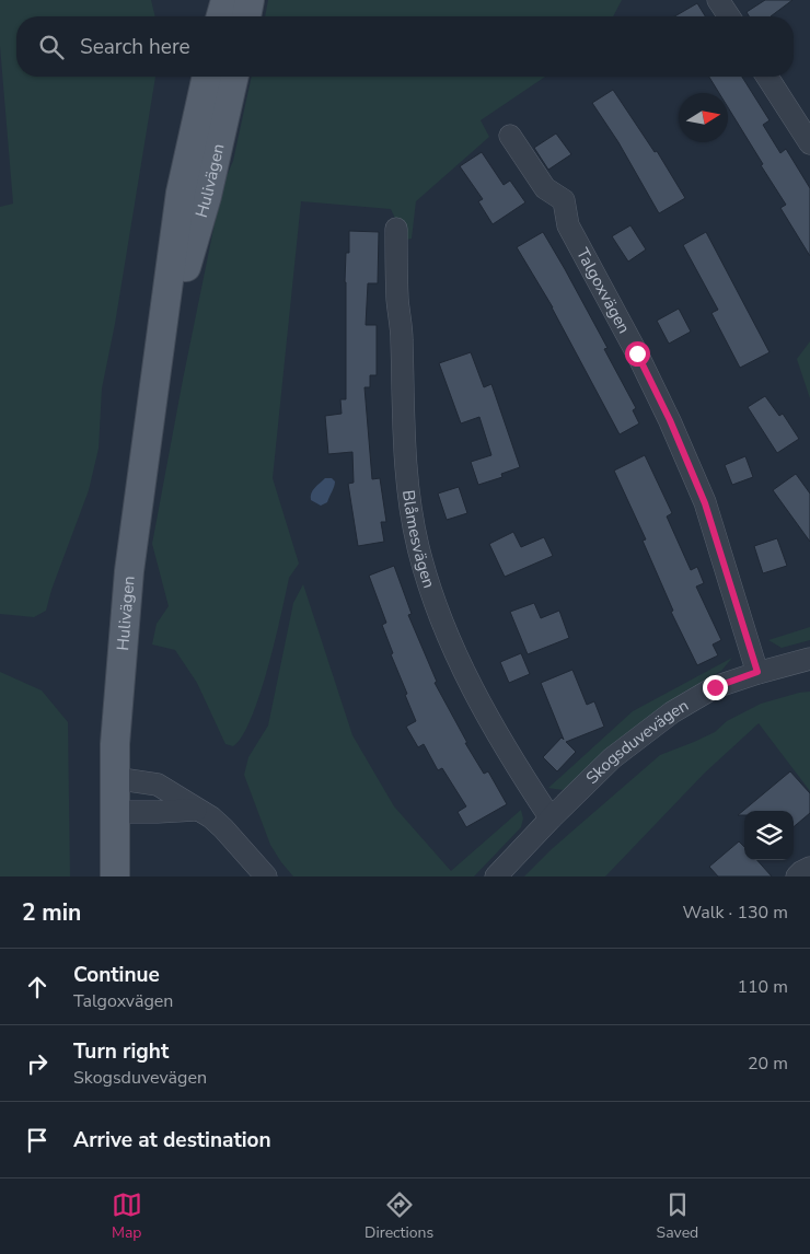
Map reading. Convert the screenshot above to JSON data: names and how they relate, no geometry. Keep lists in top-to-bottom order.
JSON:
{
  "streets": {
    "main road": ["Hulivägen"],
    "street": ["Talgoxvägen", "Blåmesvägen", "Skogsduvevägen"]
  },
  "crossings": [
    ["Talgoxvägen", "Skogsduvevägen"],
    ["Blåmesvägen", "Skogsduvevägen"]
  ],
  "north": "right",
  "page": {
    "search": "Search here",
    "heading": ["2 min", "Walk · 130 m"],
    "list": [
      ["Continue", "Talgoxvägen", "110 m"],
      ["Turn right", "Skogsduvevägen", "20 m"],
      "Arrive at destination"
    ],
    "nav": ["Map", "Directions", "Saved"]
  }
}
